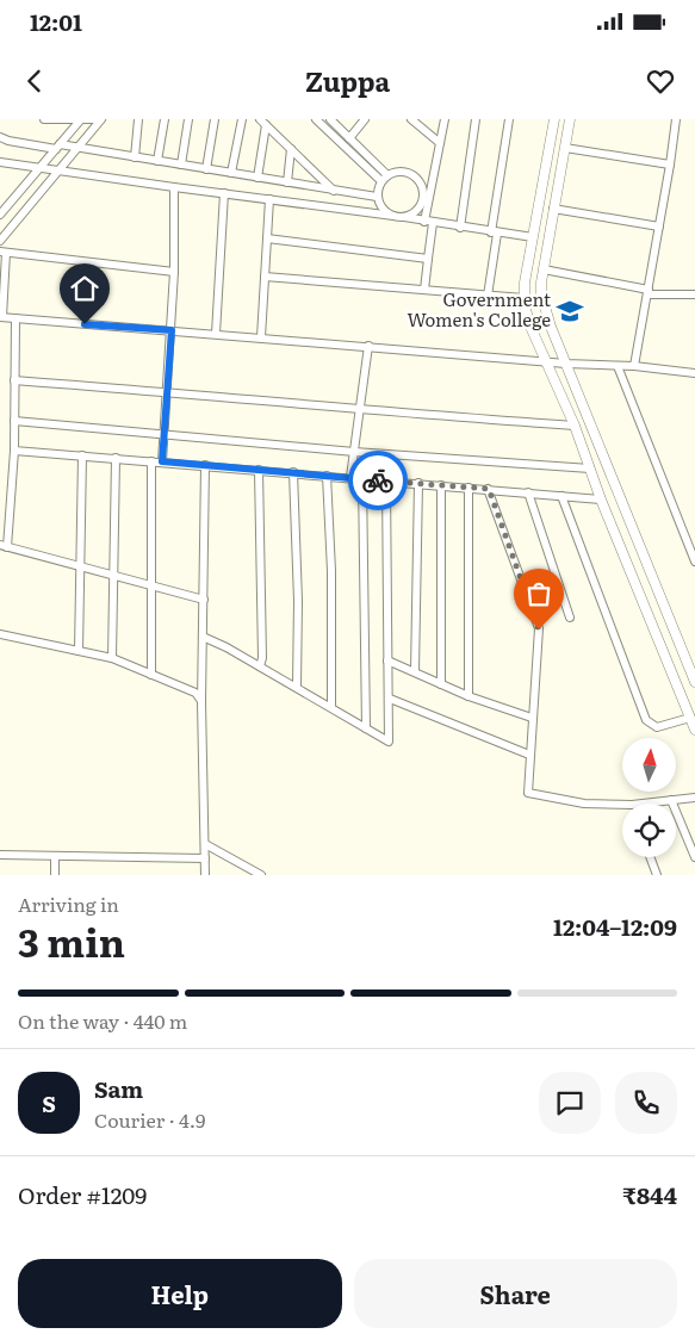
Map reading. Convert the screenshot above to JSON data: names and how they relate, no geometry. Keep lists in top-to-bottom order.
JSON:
{
  "places": {
    "school or university": ["Government Women's College"]
  },
  "north": "top",
  "page": {
    "status": "12:01",
    "header": "Zuppa",
    "heading": ["3 min", "Arriving in", "12:04–12:09"],
    "panel": [
      "Sam",
      "Courier · 4.9",
      "Order #1209",
      "₹844"
    ],
    "bar": "On the way · 440 m",
    "round": "S",
    "buttons": ["Help", "Share"]
  }
}
